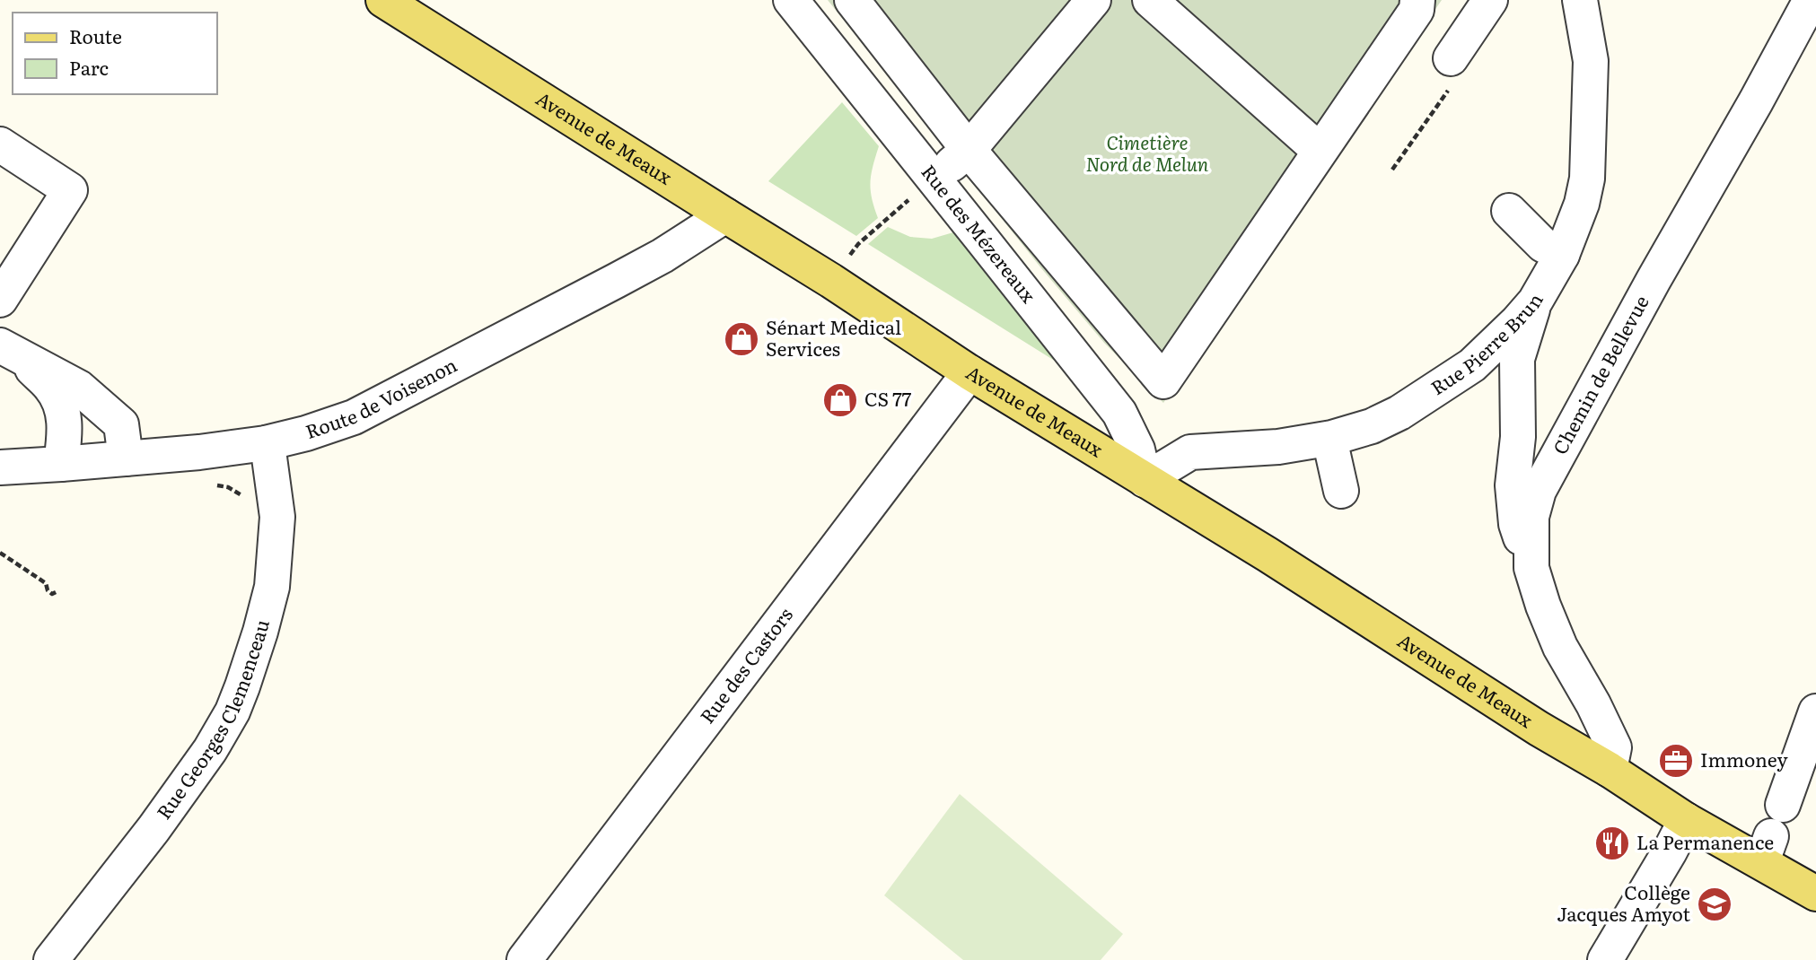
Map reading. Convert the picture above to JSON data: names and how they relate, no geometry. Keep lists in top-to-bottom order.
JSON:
{
  "streets": {
    "main road": ["Avenue de Meaux"],
    "street": [
      "Rue des Mézereaux",
      "Rue Pierre Brun",
      "Chemin de Bellevue",
      "Route de Voisenon",
      "Rue des Castors",
      "Rue Georges Clemenceau"
    ]
  },
  "crossings": [
    ["Avenue de Meaux", "Rue des Mézereaux"],
    ["Avenue de Meaux", "Rue Pierre Brun"],
    ["Avenue de Meaux", "Chemin de Bellevue"],
    ["Avenue de Meaux", "Route de Voisenon"],
    ["Avenue de Meaux", "Rue des Castors"],
    ["Rue des Mézereaux", "Rue Pierre Brun"],
    ["Route de Voisenon", "Rue Georges Clemenceau"]
  ],
  "parks": ["Cimetière Nord de Melun"],
  "places": {
    "shop": ["Sénart Medical Services", "CS 77"],
    "office": ["Immoney"],
    "restaurant": ["La Permanence"],
    "school or university": ["Collège Jacques Amyot"]
  },
  "legend": ["Route", "Parc"]
}
